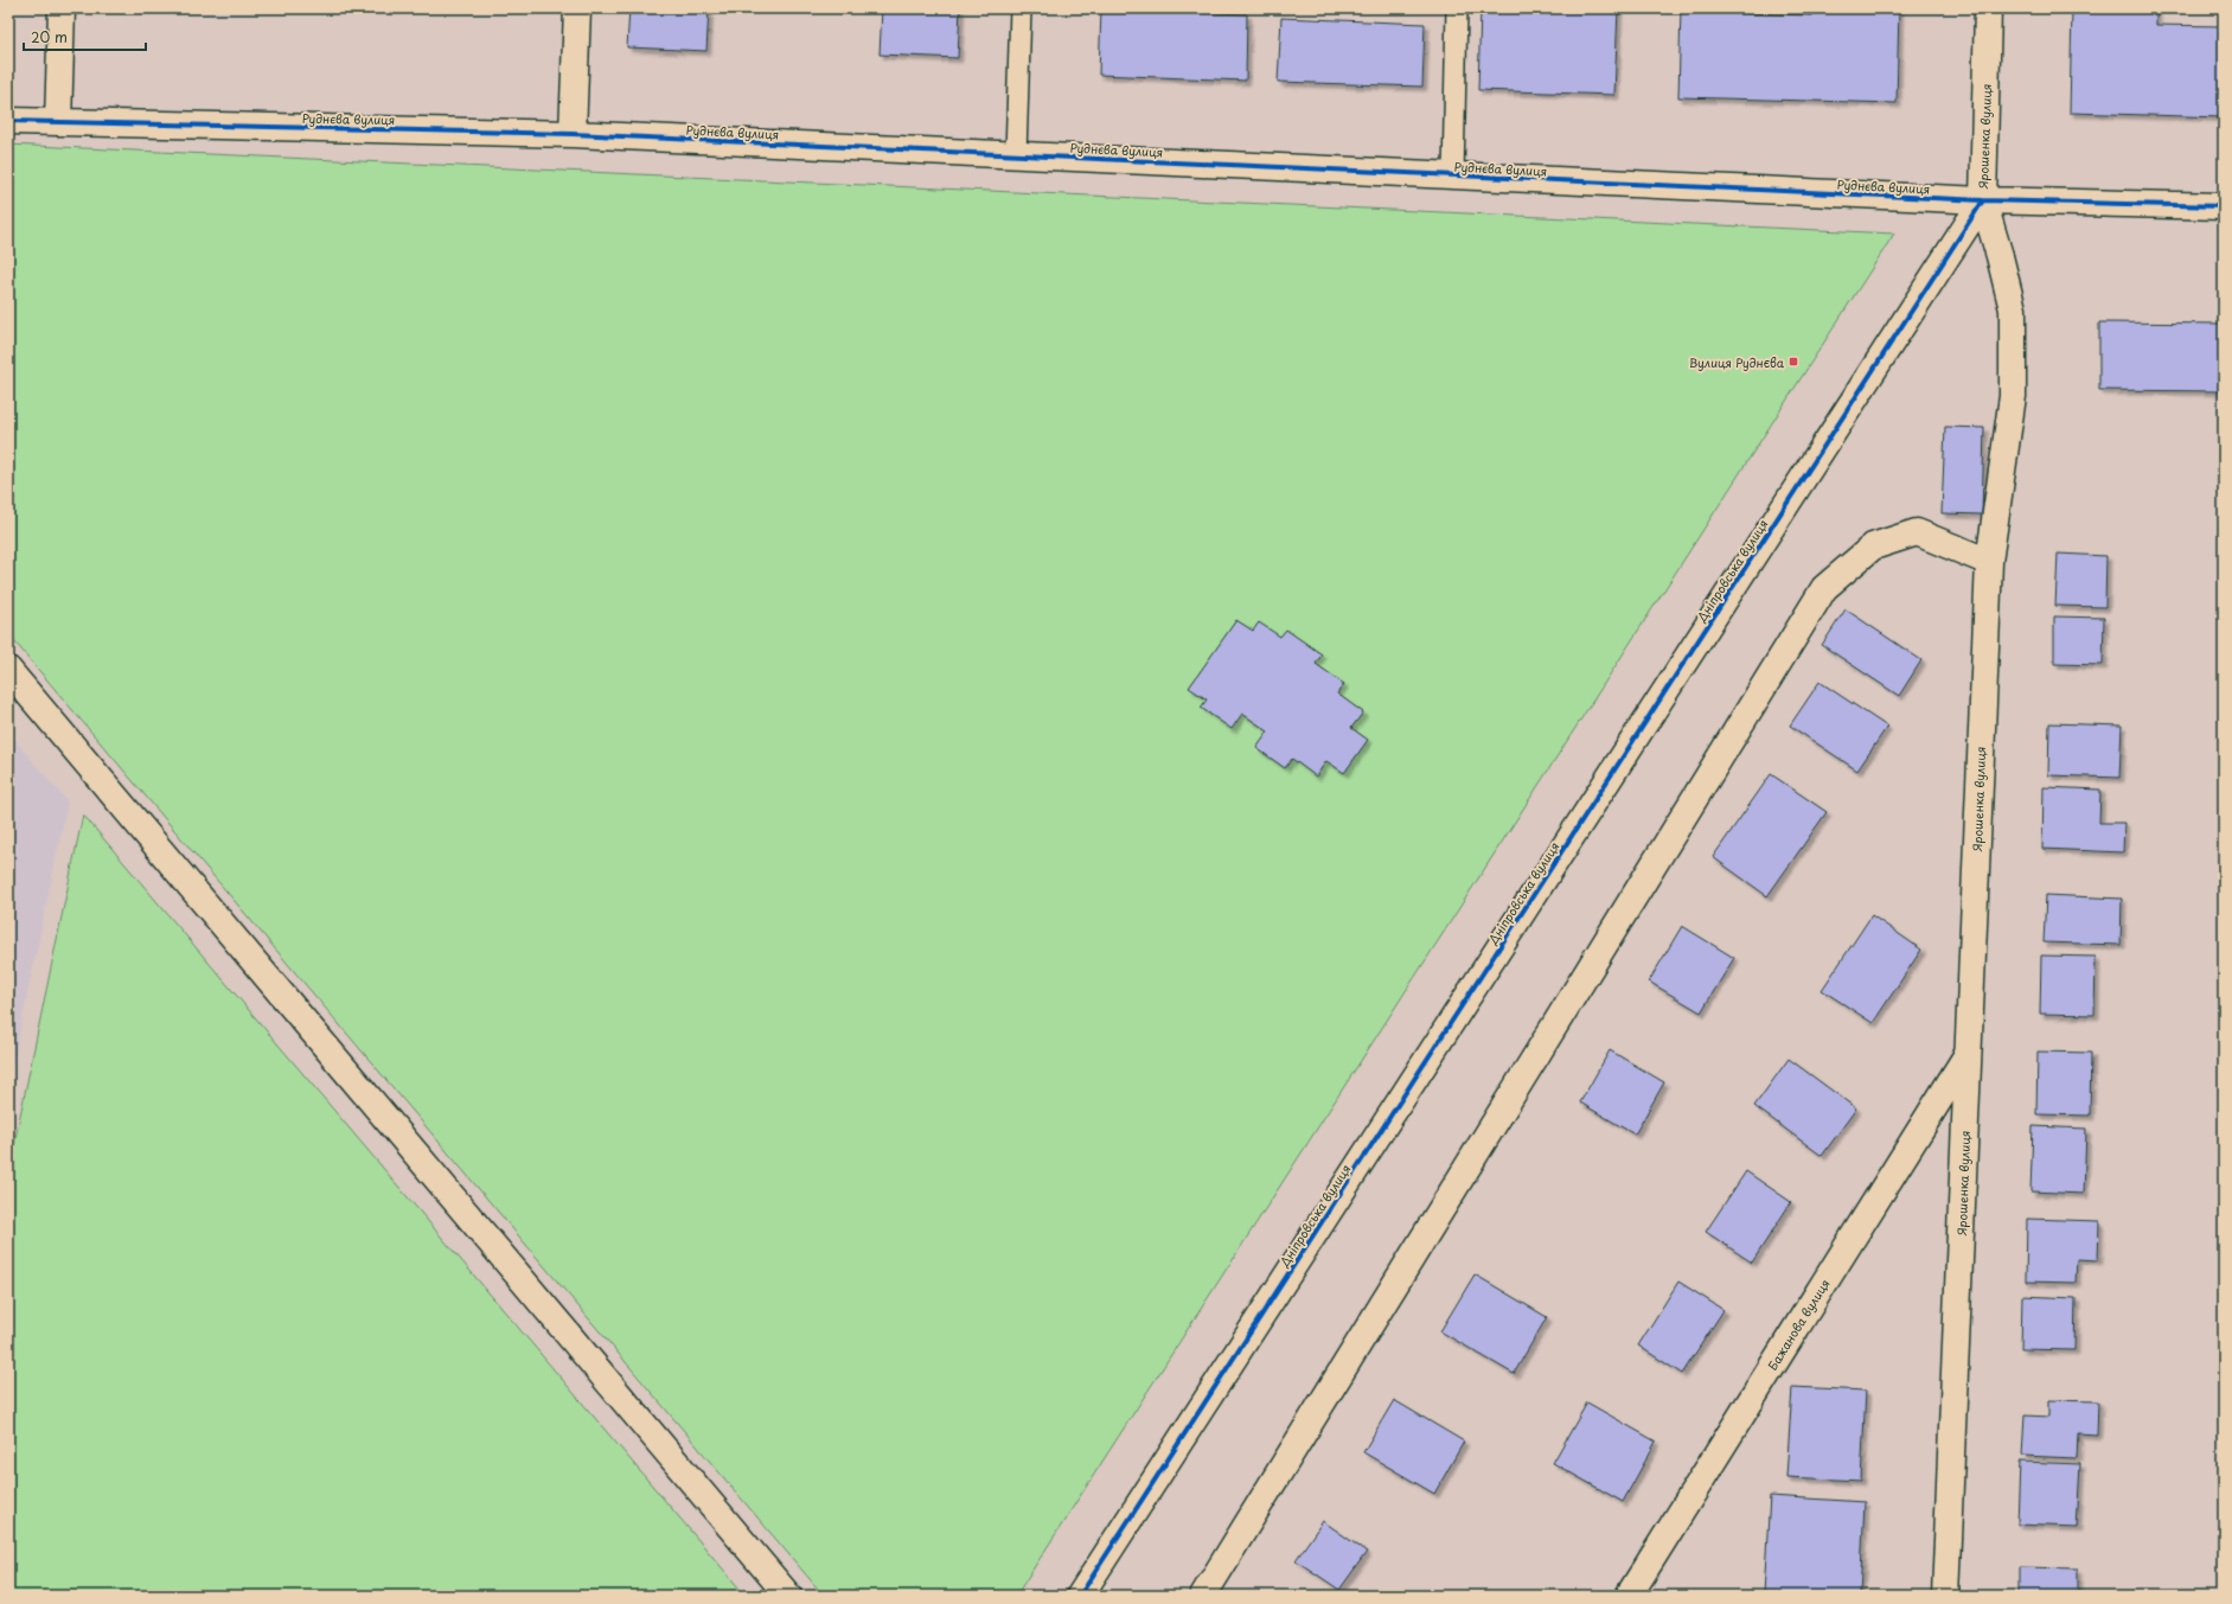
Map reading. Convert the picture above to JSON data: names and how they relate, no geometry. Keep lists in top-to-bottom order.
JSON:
{
  "streets": {
    "street": [
      "Руднєва вулиця",
      "Ярошенка вулиця",
      "Дніпровська вулиця",
      "Бажанова вулиця"
    ]
  },
  "crossings": [
    ["Руднєва вулиця", "Ярошенка вулиця"],
    ["Руднєва вулиця", "Дніпровська вулиця"],
    ["Ярошенка вулиця", "Дніпровська вулиця"],
    ["Ярошенка вулиця", "Бажанова вулиця"]
  ],
  "places": {
    "transit": ["Вулиця Руднєва"]
  },
  "scale_bar": "20 m"
}
